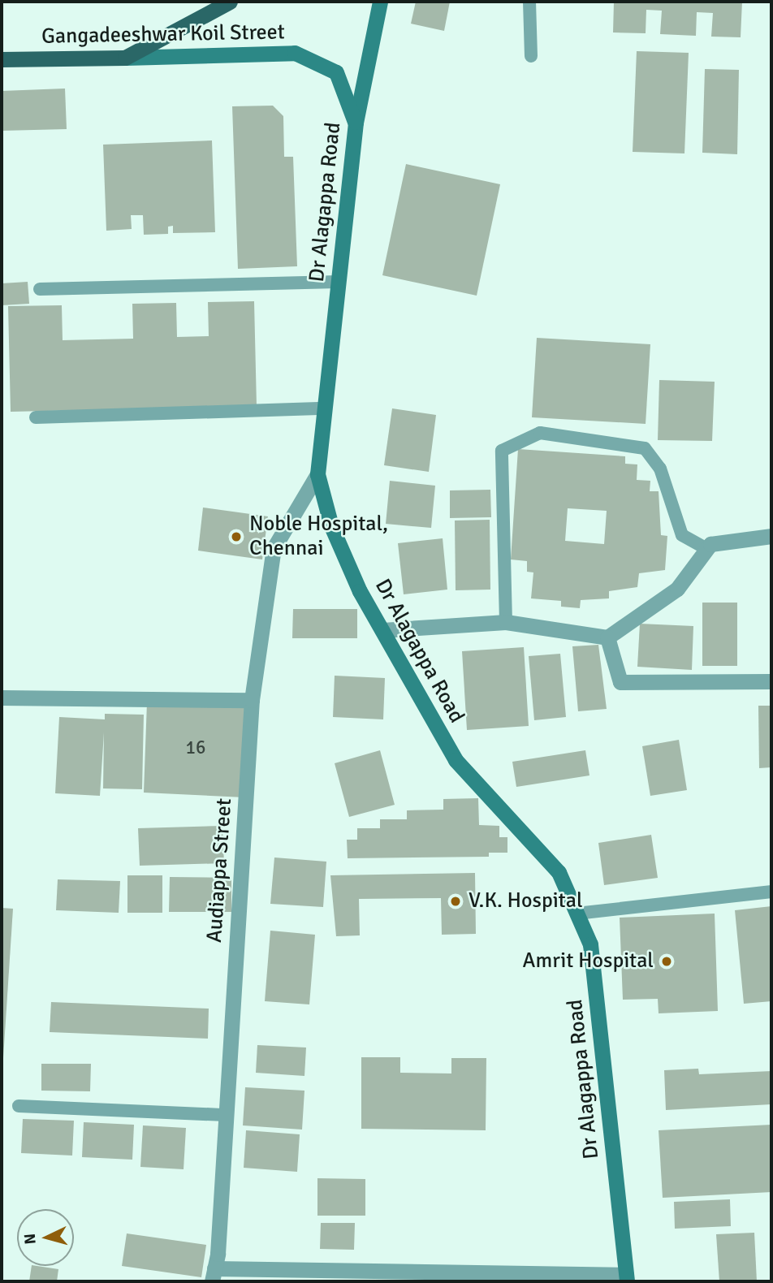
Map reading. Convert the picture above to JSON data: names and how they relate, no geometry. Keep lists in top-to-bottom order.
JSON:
{
  "streets": {
    "main road": ["Gangadeeshwar Koil Street", "Dr Alagappa Road"],
    "street": ["Audiappa Street"]
  },
  "crossings": [
    ["Gangadeeshwar Koil Street", "Dr Alagappa Road"],
    ["Dr Alagappa Road", "Audiappa Street"]
  ],
  "places": ["Noble Hospital, Chennai", "V.K. Hospital", "Amrit Hospital"],
  "house_numbers": ["16"],
  "north": "left"
}
